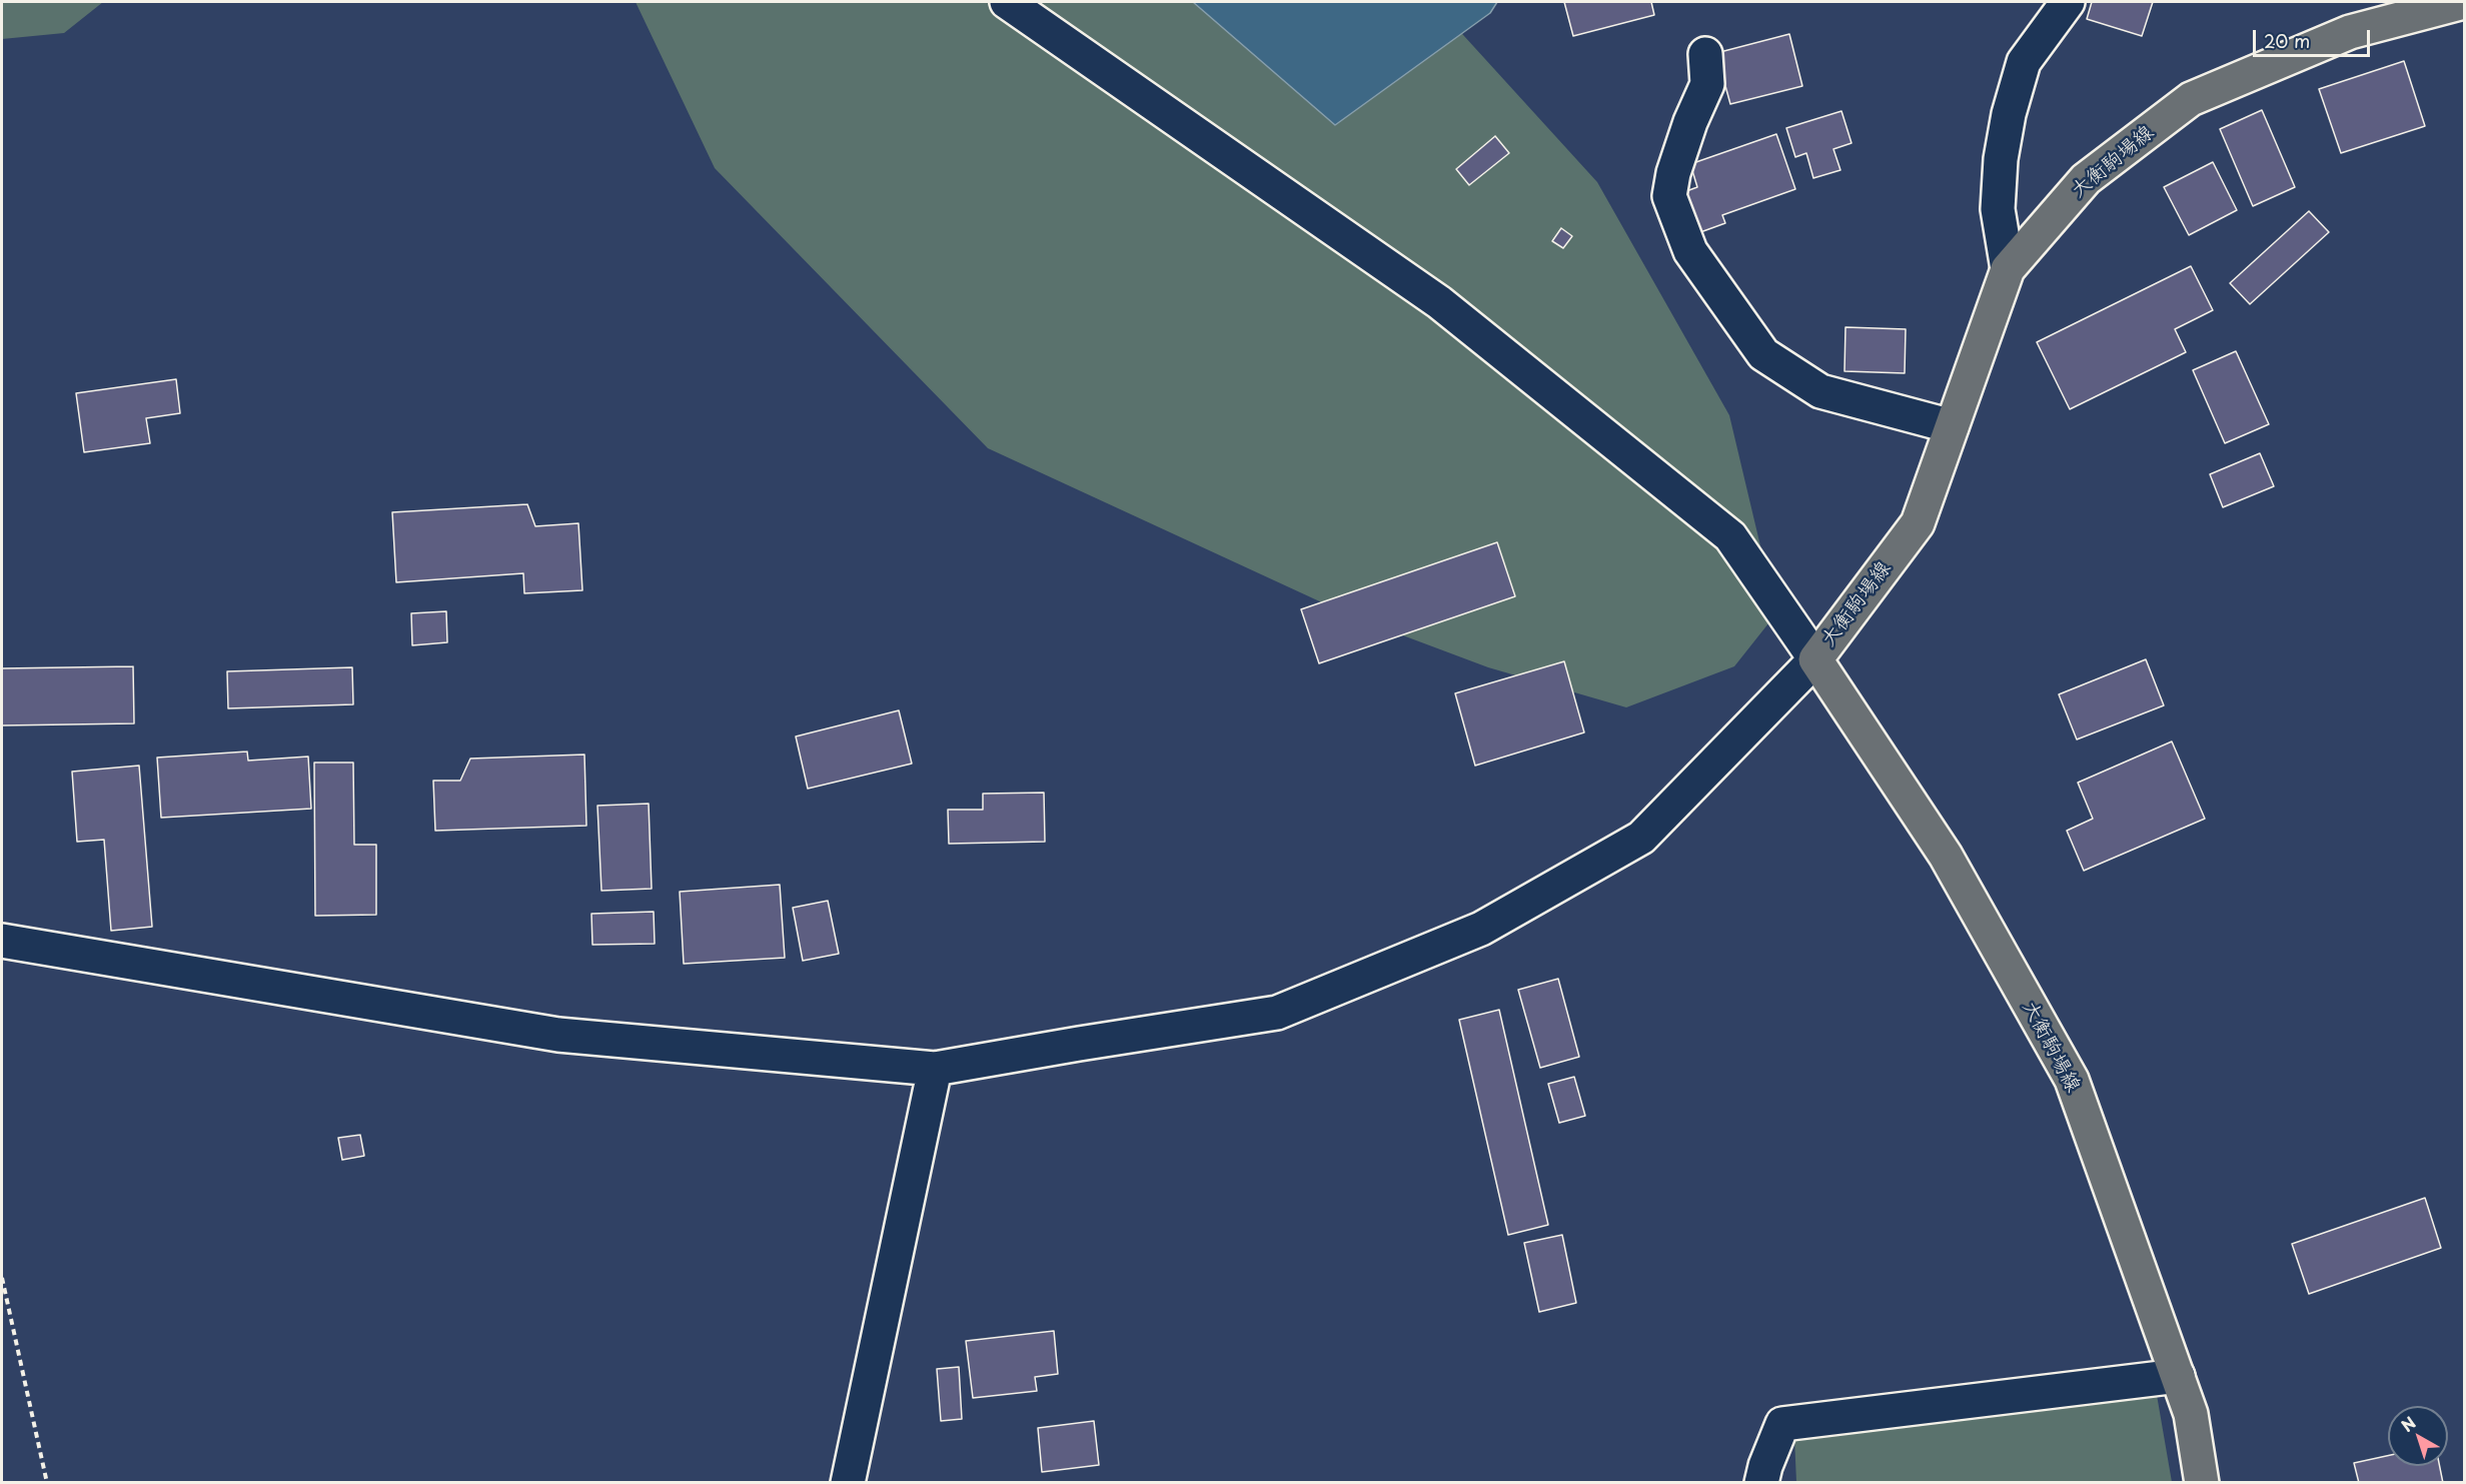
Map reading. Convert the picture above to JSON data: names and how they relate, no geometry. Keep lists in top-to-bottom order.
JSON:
{
  "streets": {
    "main road": ["大衡駒場線"]
  },
  "scale_bar": "20 m",
  "north": "top left"
}
